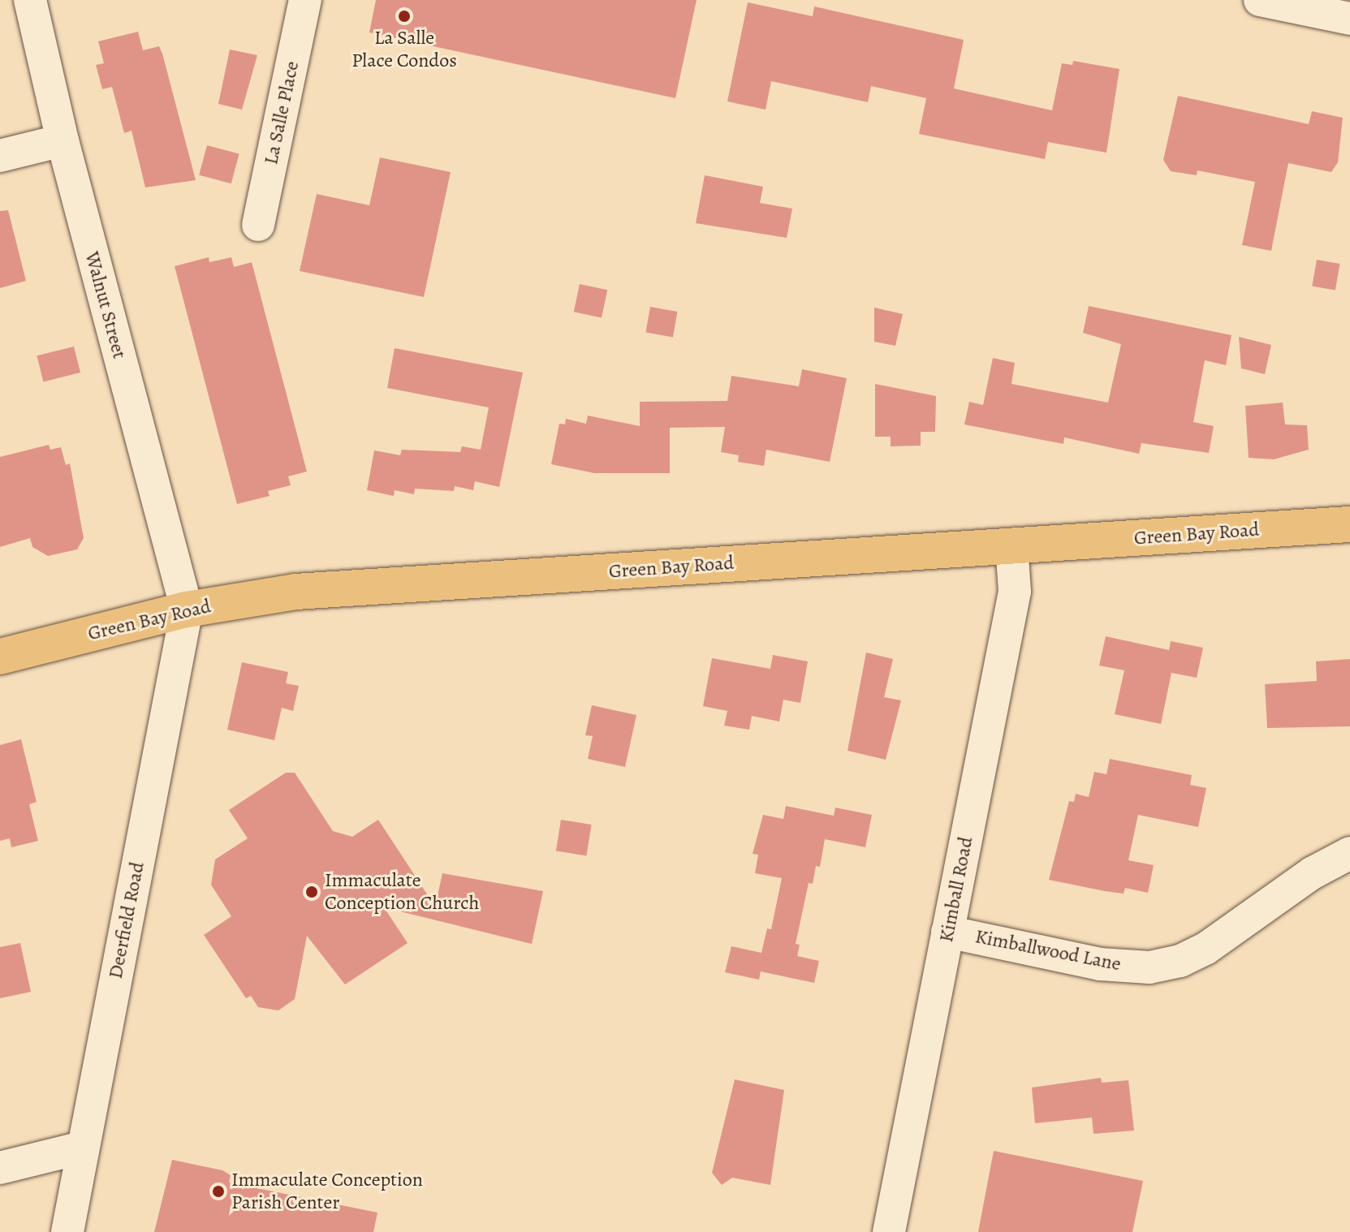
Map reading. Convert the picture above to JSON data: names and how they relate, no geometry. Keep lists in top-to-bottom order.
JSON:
{
  "streets": {
    "main road": ["Green Bay Road"],
    "street": [
      "La Salle Place",
      "Walnut Street",
      "Kimball Road",
      "Deerfield Road",
      "Kimballwood Lane"
    ]
  },
  "crossings": [
    ["Walnut Street", "Green Bay Road"],
    ["Walnut Street", "Deerfield Road"],
    ["Green Bay Road", "Kimball Road"],
    ["Green Bay Road", "Deerfield Road"],
    ["Kimball Road", "Kimballwood Lane"]
  ],
  "places": ["La Salle Place Condos", "Immaculate Conception Church", "Immaculate Conception Parish Center"]
}
